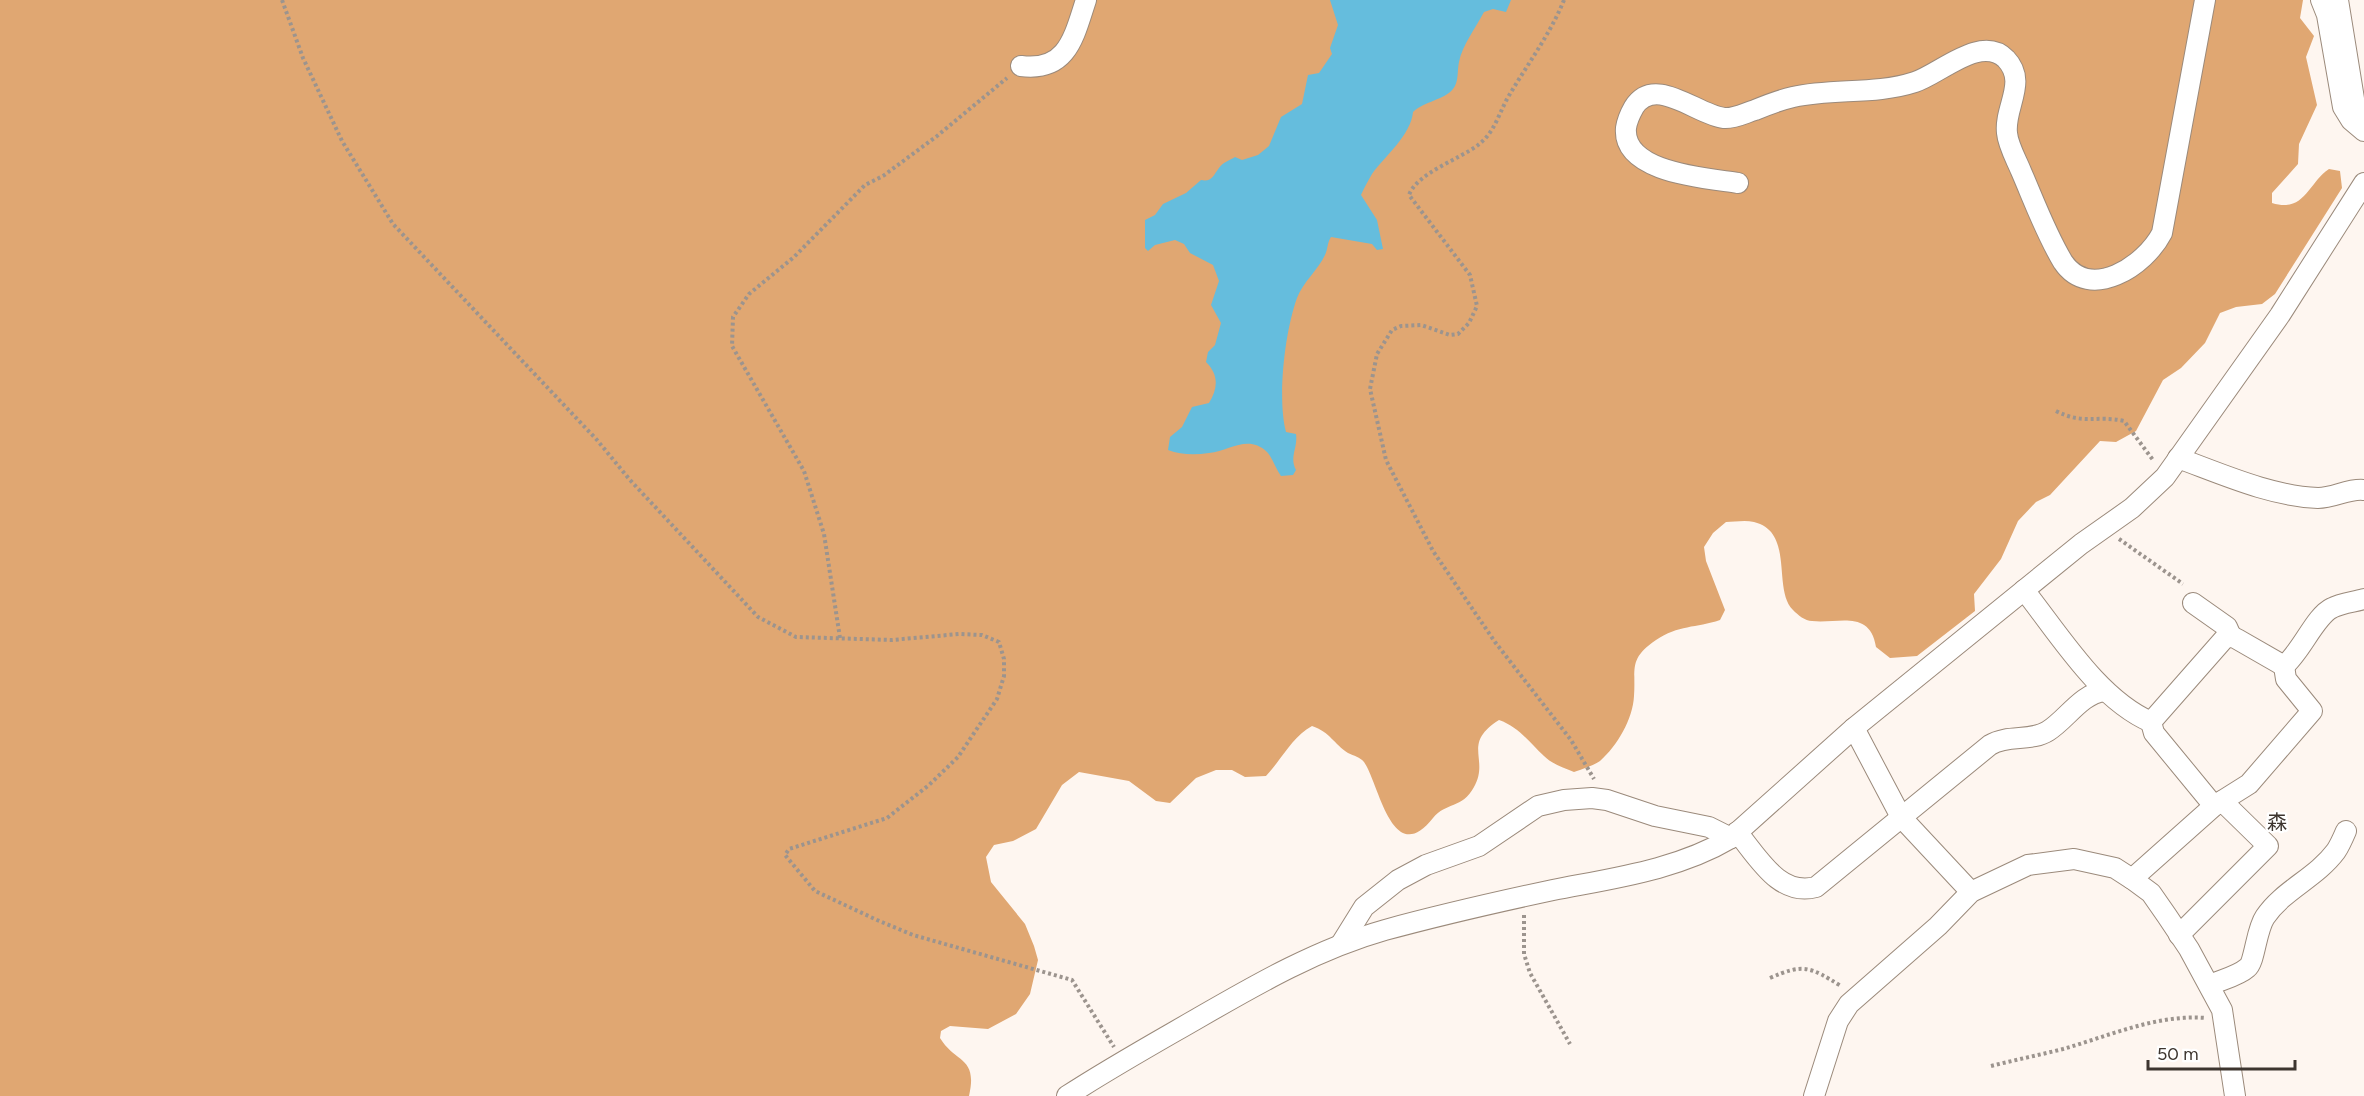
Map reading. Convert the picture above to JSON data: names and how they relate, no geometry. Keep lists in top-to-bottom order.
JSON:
{
  "districts": ["森"],
  "scale_bar": "50 m"
}
